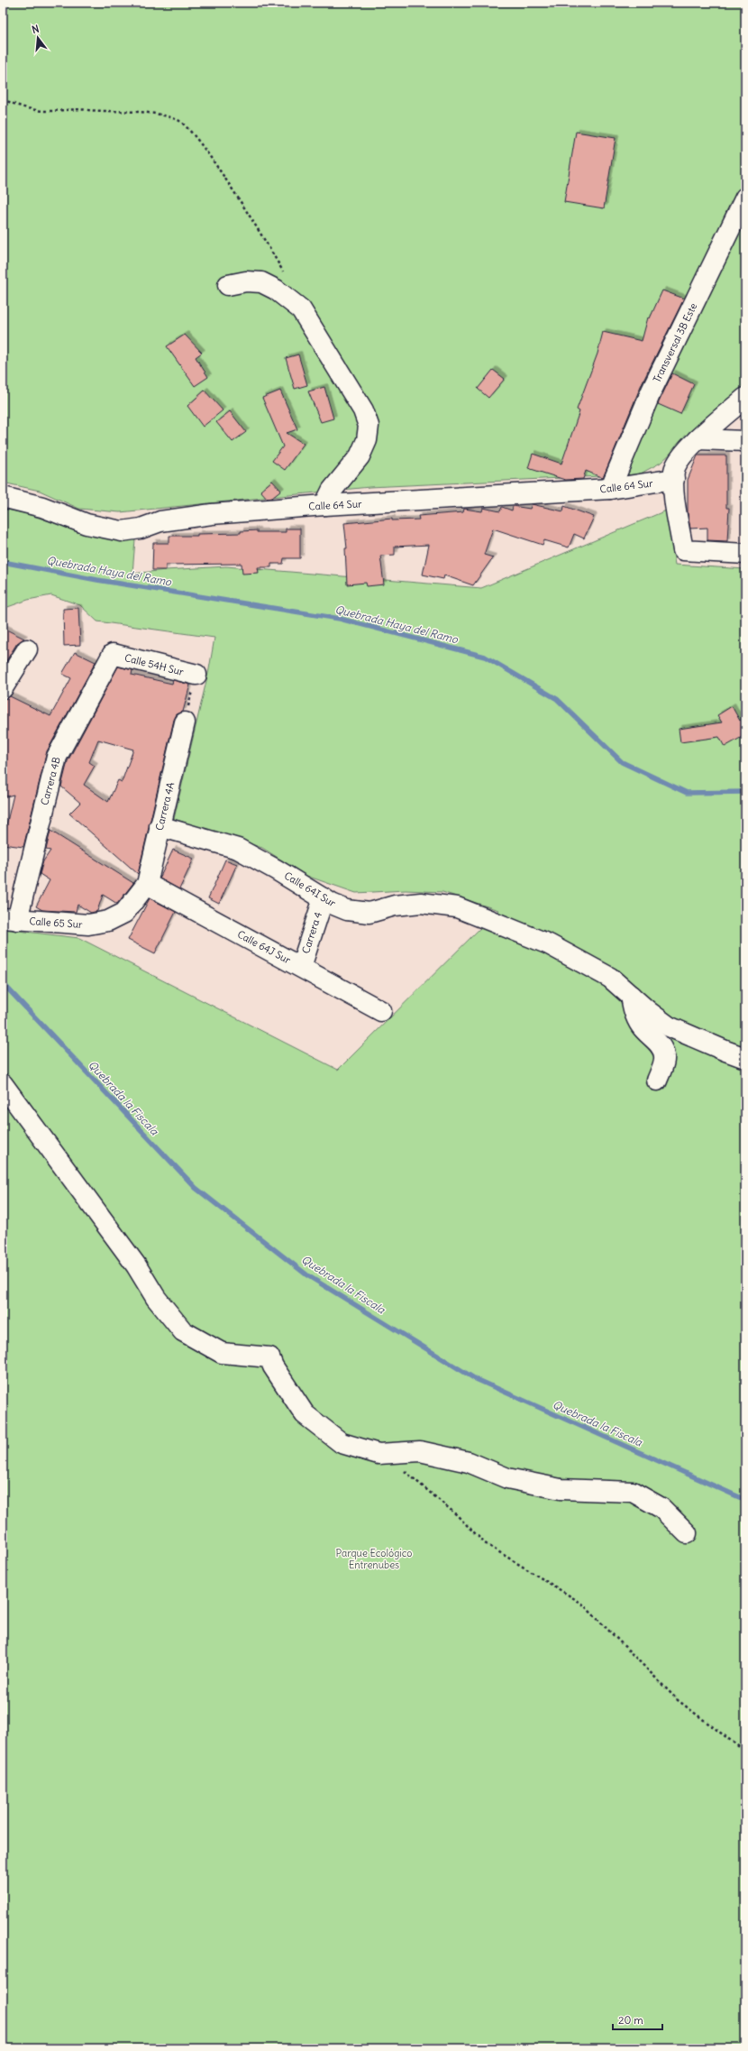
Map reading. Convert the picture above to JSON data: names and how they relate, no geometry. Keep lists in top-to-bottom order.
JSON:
{
  "streets": {
    "street": [
      "Transversal 3B Este",
      "Calle 64 Sur",
      "Calle 54H Sur",
      "Carrera 4B",
      "Carrera 4A",
      "Calle 64I Sur",
      "Calle 65 Sur",
      "Carrera 4",
      "Calle 64J Sur"
    ]
  },
  "crossings": [
    ["Transversal 3B Este", "Calle 64 Sur"],
    ["Calle 54H Sur", "Carrera 4B"],
    ["Carrera 4B", "Calle 65 Sur"],
    ["Carrera 4A", "Calle 64I Sur"],
    ["Carrera 4A", "Calle 65 Sur"],
    ["Carrera 4A", "Calle 64J Sur"],
    ["Calle 64I Sur", "Carrera 4"],
    ["Carrera 4", "Calle 64J Sur"]
  ],
  "water": ["Quebrada Haya del Ramo", "Quebrada la Fiscala"],
  "parks": ["Parque Ecológico Entrenubes"],
  "scale_bar": "20 m",
  "north": "top"
}
